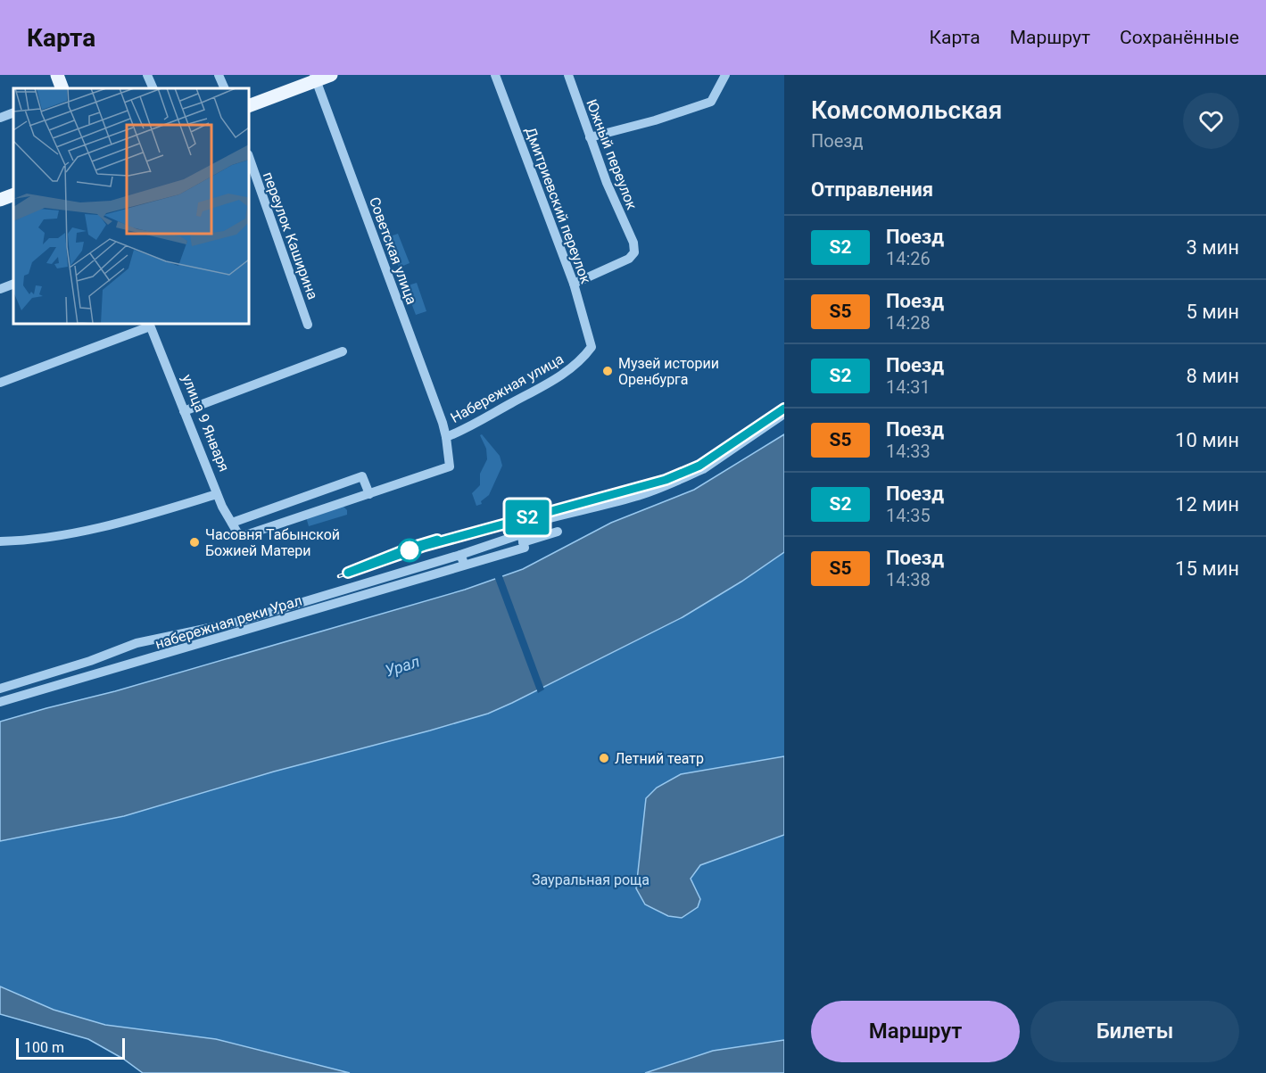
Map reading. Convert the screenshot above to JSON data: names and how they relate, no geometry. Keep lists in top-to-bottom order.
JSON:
{
  "streets": {
    "street": [
      "Южный переулок",
      "Дмитриевский переулок",
      "переулок Каширина",
      "Советская улица",
      "Набережная улица",
      "улица 9 Января",
      "набережная реки Урал"
    ]
  },
  "crossings": [
    ["Южный переулок", "Дмитриевский переулок"],
    ["Дмитриевский переулок", "Набережная улица"],
    ["Советская улица", "Набережная улица"],
    ["Набережная улица", "улица 9 Января"]
  ],
  "water": ["Урал"],
  "parks": ["Зауральная роща"],
  "places": ["Музей истории Оренбурга", "Часовня Табынской Божией Матери", "Летний театр"],
  "scale_bar": "100 m",
  "page": {
    "header": "Карта",
    "nav": ["Карта", "Маршрут", "Сохранённые"],
    "on_map": "S2",
    "heading": [
      ["Комсомольская", "Поезд"],
      "Отправления"
    ],
    "list": [
      {
        "mark": "S2",
        "name": "Поезд",
        "note": "14:26",
        "value": "3 мин"
      },
      {
        "mark": "S5",
        "name": "Поезд",
        "note": "14:28",
        "value": "5 мин"
      },
      {
        "mark": "S2",
        "name": "Поезд",
        "note": "14:31",
        "value": "8 мин"
      },
      {
        "mark": "S5",
        "name": "Поезд",
        "note": "14:33",
        "value": "10 мин"
      },
      {
        "mark": "S2",
        "name": "Поезд",
        "note": "14:35",
        "value": "12 мин"
      },
      {
        "mark": "S5",
        "name": "Поезд",
        "note": "14:38",
        "value": "15 мин"
      }
    ],
    "buttons": ["Маршрут", "Билеты"],
    "scale": "100 m"
  }
}
